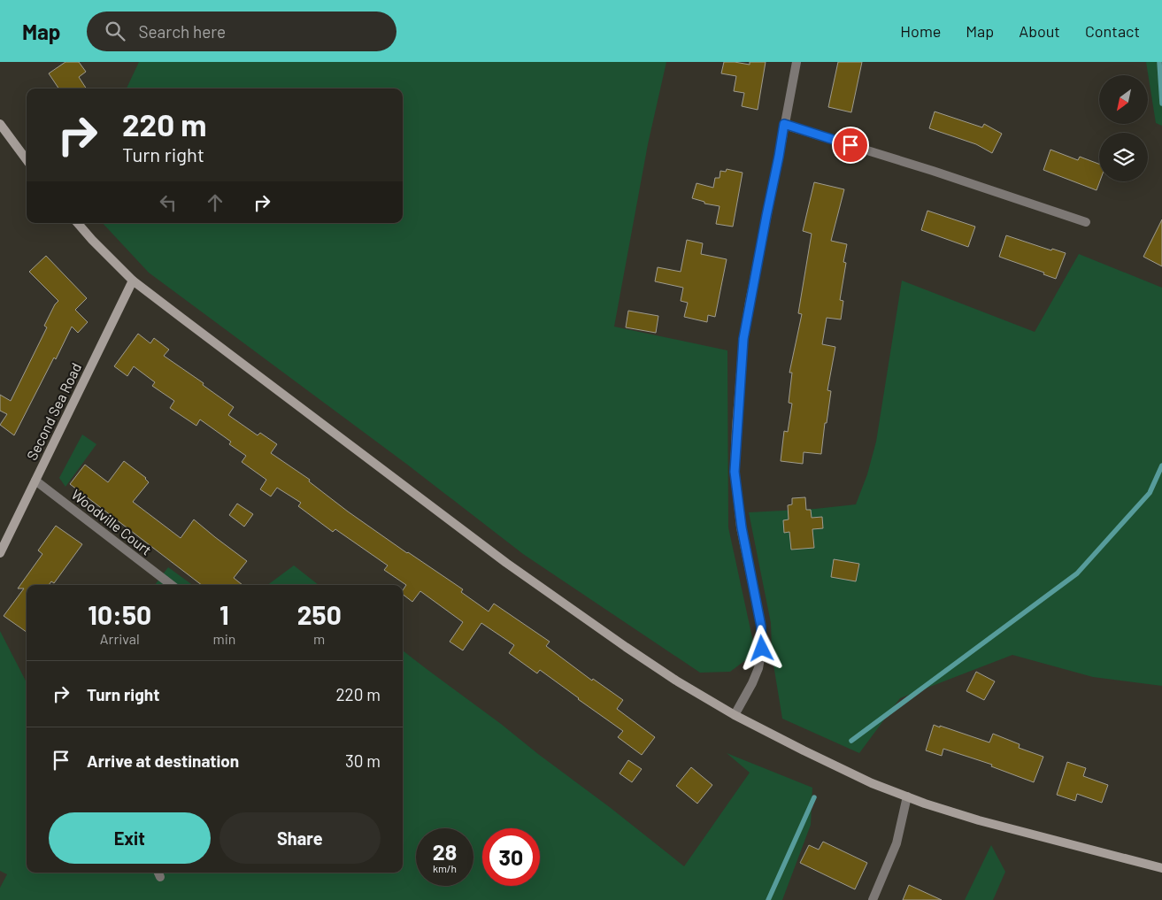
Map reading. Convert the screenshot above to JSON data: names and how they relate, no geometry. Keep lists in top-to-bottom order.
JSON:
{
  "streets": {
    "main road": ["Second Sea Road"],
    "street": ["Woodville Court"]
  },
  "crossings": [
    ["Second Sea Road", "Woodville Court"]
  ],
  "north": "bottom left",
  "page": {
    "header": "Map",
    "search": "Search here",
    "nav": [
      "Home",
      "Map",
      "About",
      "Contact"
    ],
    "turn": ["220 m", "Turn right"],
    "eta": [
      "10:50",
      "Arrival",
      "1",
      "min",
      "250",
      "m"
    ],
    "list": [
      {
        "name": "Turn right",
        "value": "220 m"
      },
      {
        "name": "Arrive at destination",
        "value": "30 m"
      }
    ],
    "buttons": ["Exit", "Share"],
    "speed": "28 km/h",
    "limit": "30"
  }
}
